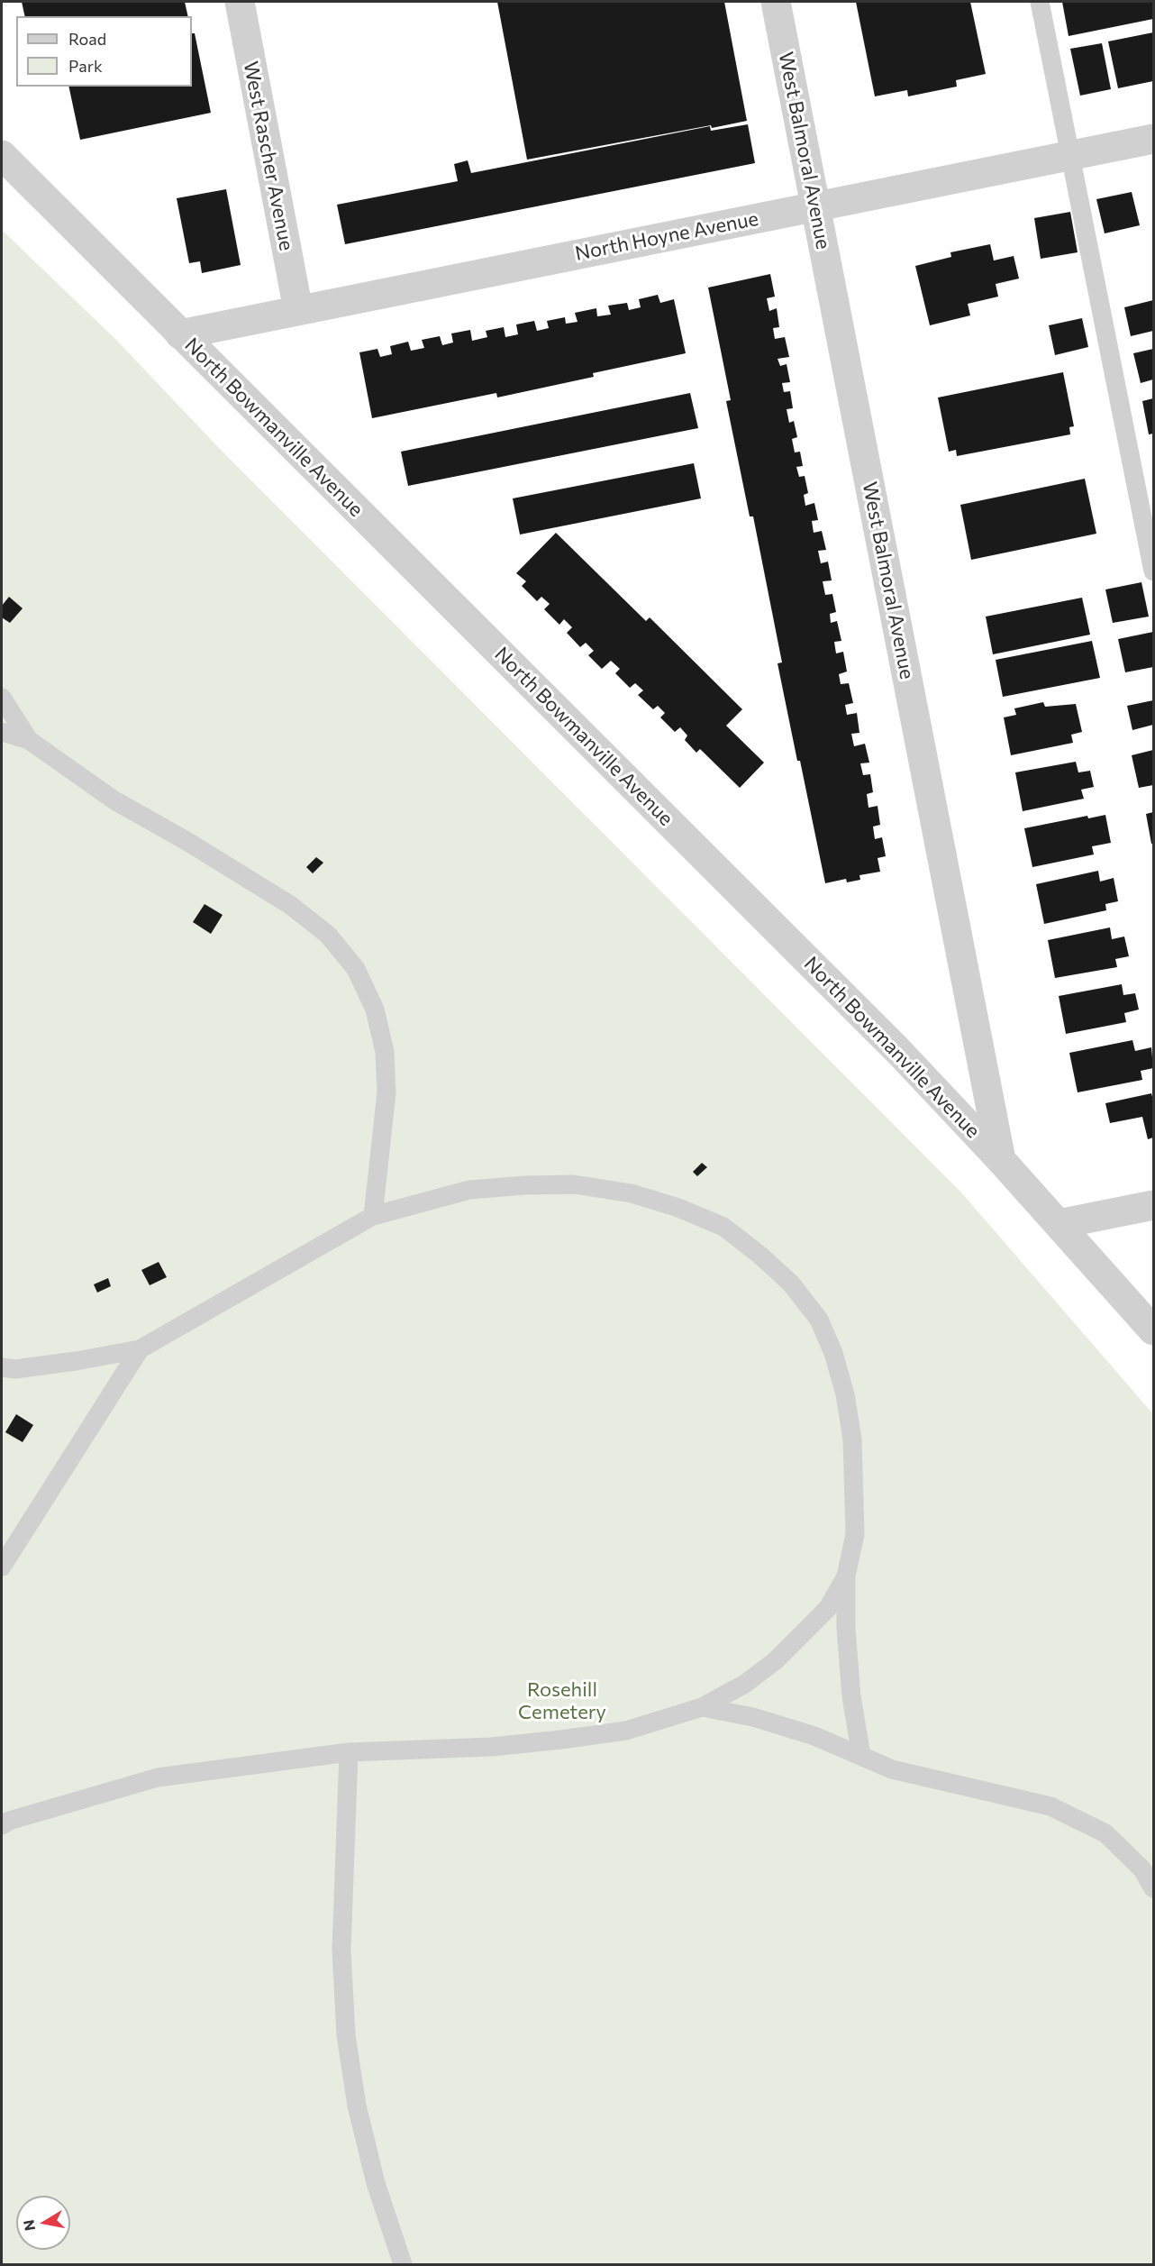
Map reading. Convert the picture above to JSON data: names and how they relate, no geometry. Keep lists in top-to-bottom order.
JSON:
{
  "streets": {
    "street": [
      "West Balmoral Avenue",
      "West Rascher Avenue",
      "North Hoyne Avenue",
      "North Bowmanville Avenue"
    ]
  },
  "crossings": [
    ["West Balmoral Avenue", "North Hoyne Avenue"],
    ["West Balmoral Avenue", "North Bowmanville Avenue"],
    ["West Rascher Avenue", "North Hoyne Avenue"],
    ["North Hoyne Avenue", "North Bowmanville Avenue"]
  ],
  "parks": ["Rosehill Cemetery"],
  "legend": ["Road", "Park"],
  "north": "left"
}
